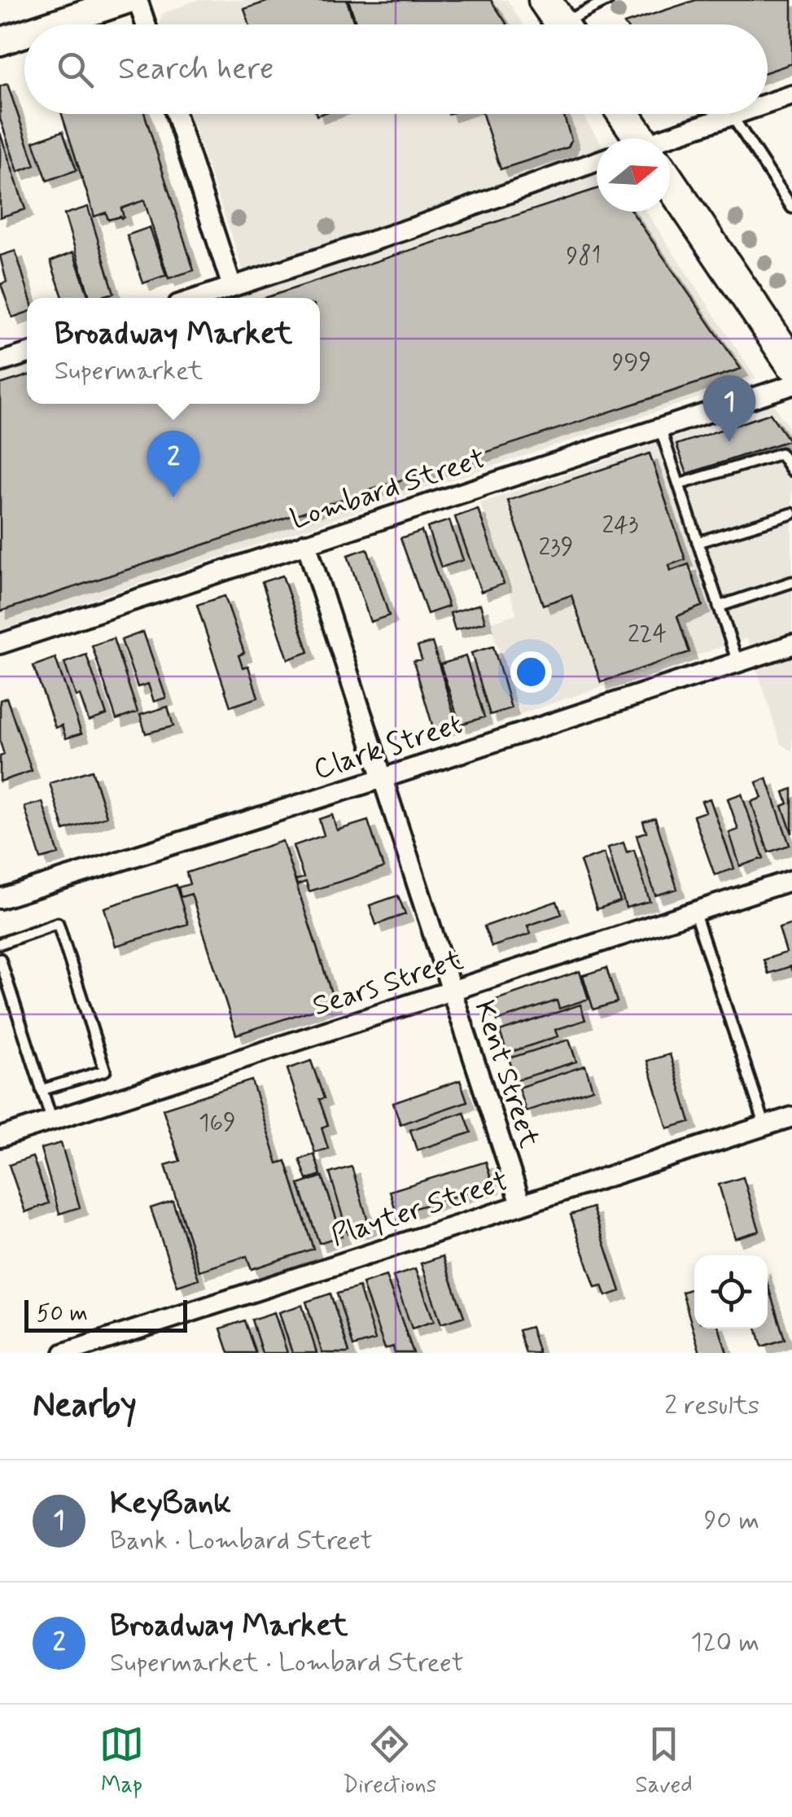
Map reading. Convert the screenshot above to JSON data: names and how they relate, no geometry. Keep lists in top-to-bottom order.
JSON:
{
  "streets": {
    "street": [
      "Lombard Street",
      "Clark Street",
      "Sears Street",
      "Kent Street",
      "Playter Street"
    ]
  },
  "crossings": [
    ["Lombard Street", "Kent Street"],
    ["Clark Street", "Kent Street"],
    ["Sears Street", "Kent Street"],
    ["Kent Street", "Playter Street"]
  ],
  "house_numbers": [
    "981",
    "999",
    "243",
    "239",
    "224",
    "169"
  ],
  "scale_bar": "50 m",
  "north": "right",
  "page": {
    "search": "Search here",
    "popup": ["Broadway Market", "Supermarket"],
    "pins": ["1", "2"],
    "scale": "50 m",
    "heading": ["Nearby", "2 results"],
    "list": [
      {
        "mark": "1",
        "name": "KeyBank",
        "note": "Bank · Lombard Street",
        "value": "90 m"
      },
      {
        "mark": "2",
        "name": "Broadway Market",
        "note": "Supermarket · Lombard Street",
        "value": "120 m"
      }
    ],
    "nav": ["Map", "Directions", "Saved"]
  }
}
